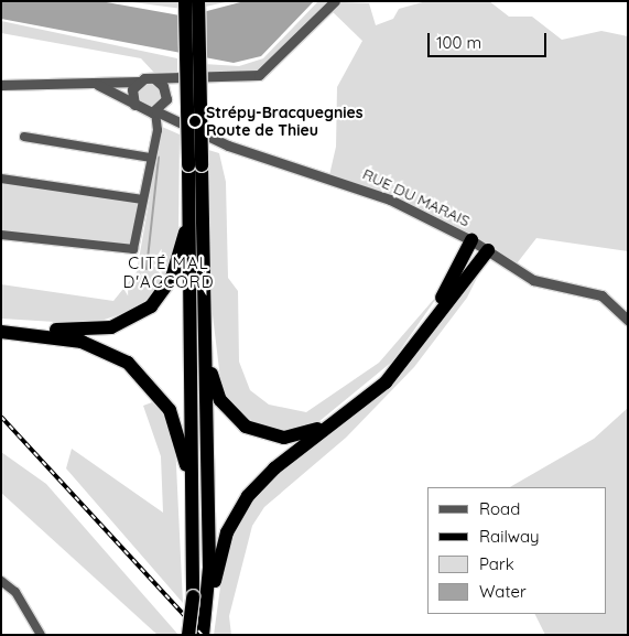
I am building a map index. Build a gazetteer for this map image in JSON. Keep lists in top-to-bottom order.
{
  "streets": {
    "street": ["RUE DU MARAIS"]
  },
  "districts": ["CITÉ MAL D'ACCORD"],
  "places": ["Strépy-Bracquegnies Route de Thieu"],
  "legend": [
    "Road",
    "Railway",
    "Park",
    "Water"
  ],
  "scale_bar": "100 m"
}
